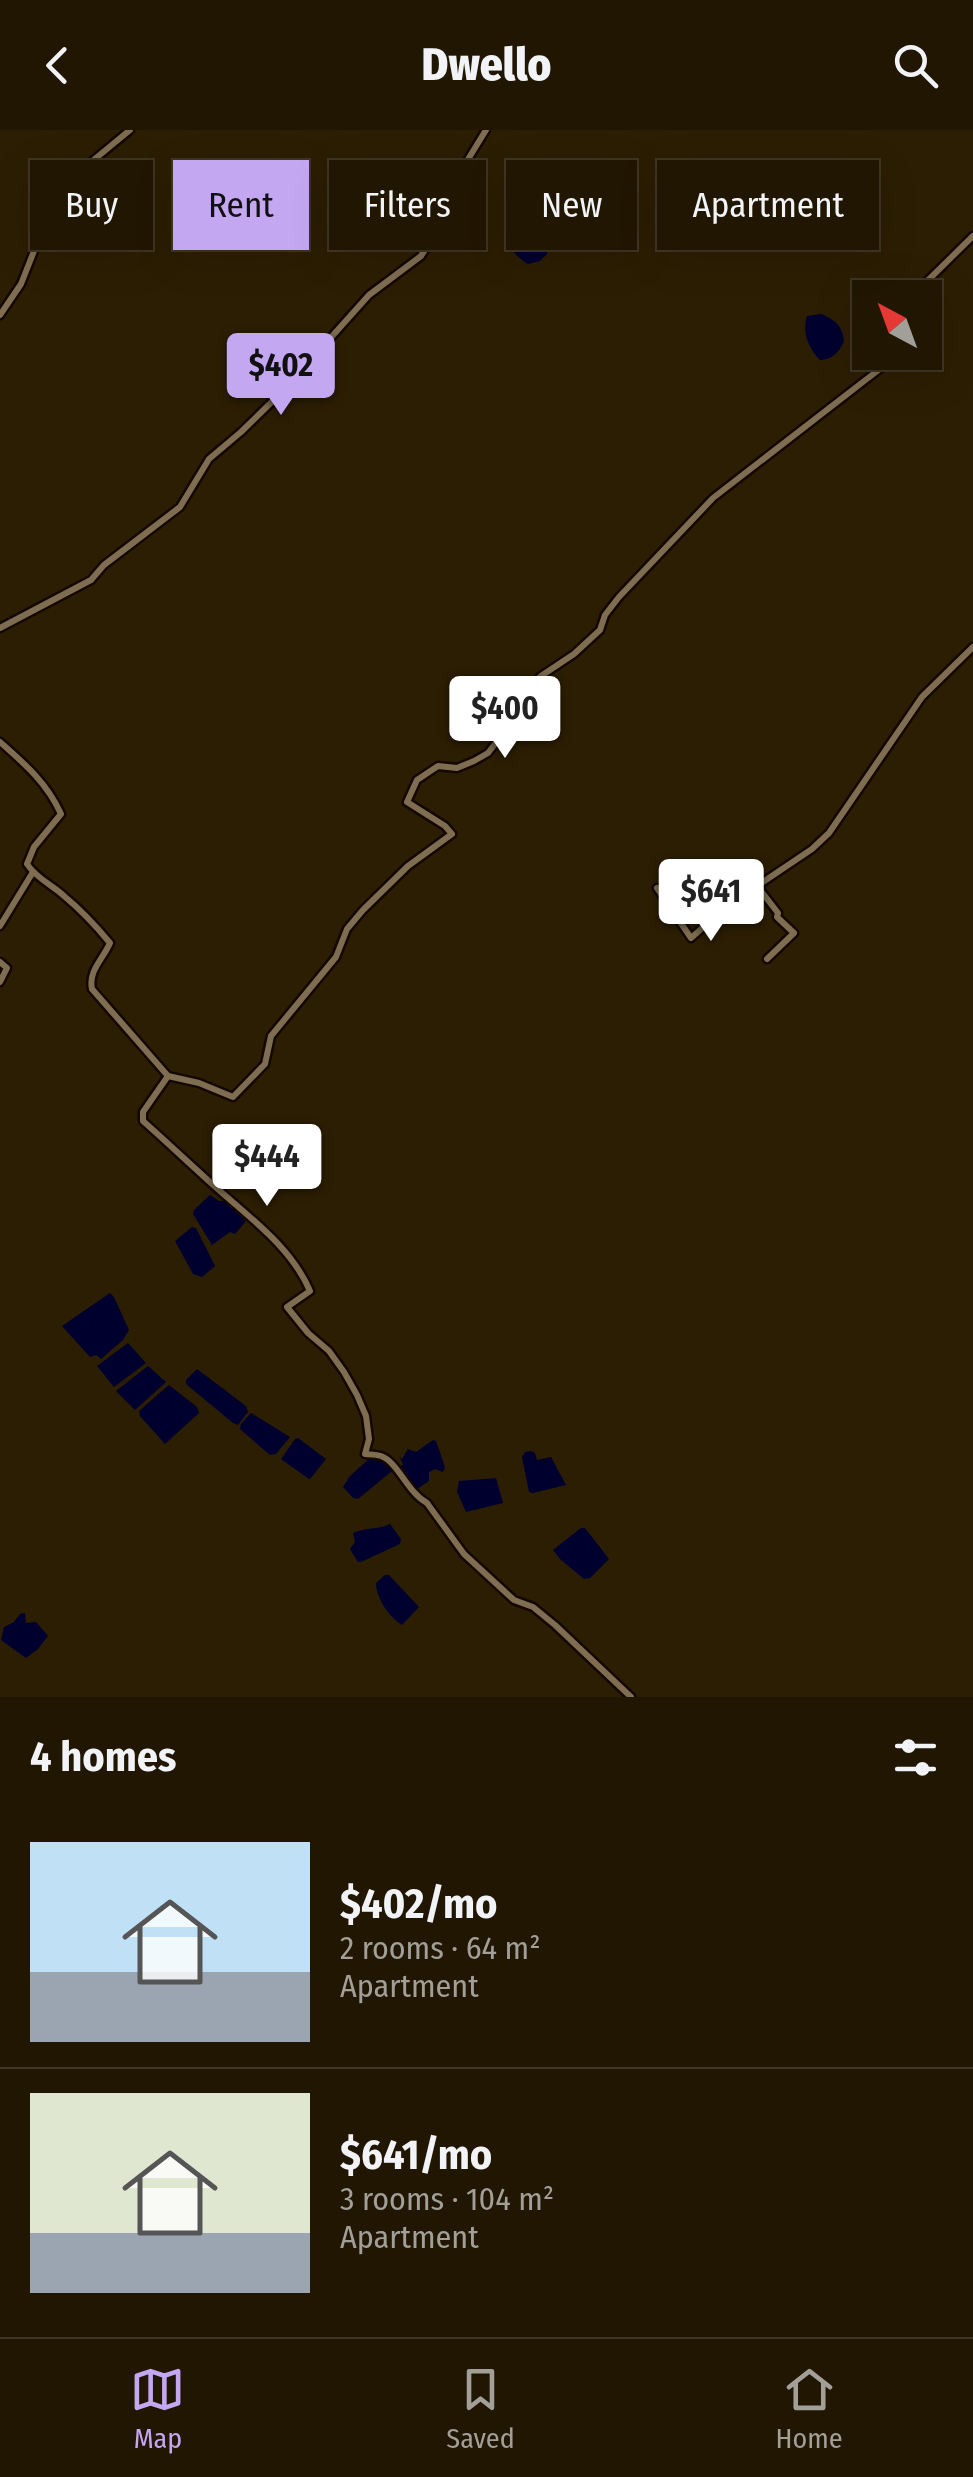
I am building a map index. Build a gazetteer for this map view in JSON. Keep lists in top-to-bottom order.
{
  "north": "top left",
  "page": {
    "header": "Dwello",
    "chip": [
      "Buy",
      "Rent",
      "Filters",
      "New",
      "Apartment"
    ],
    "price": [
      "$402",
      "$400",
      "$641",
      "$444"
    ],
    "heading": "4 homes",
    "list": [
      {
        "name": "$402/mo",
        "note": "2 rooms · 64 m² · Apartment"
      },
      {
        "name": "$641/mo",
        "note": "3 rooms · 104 m² · Apartment"
      }
    ],
    "tabs": ["Map", "Saved", "Home"]
  }
}
